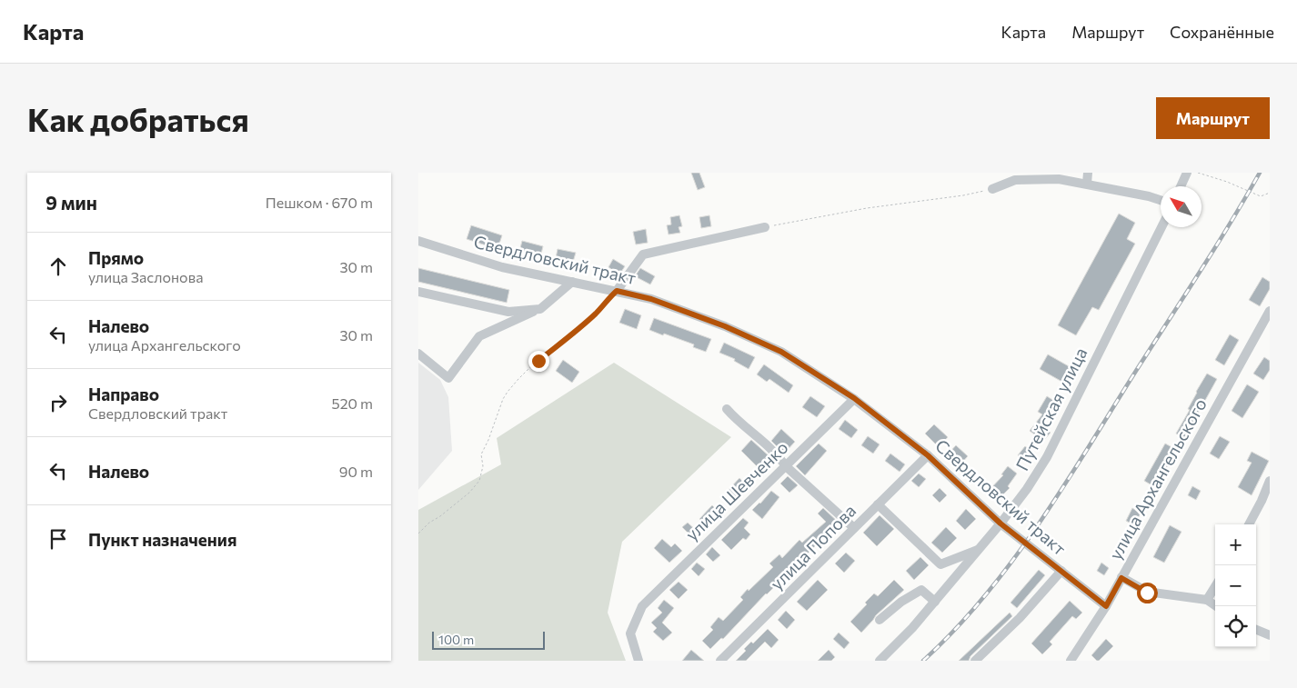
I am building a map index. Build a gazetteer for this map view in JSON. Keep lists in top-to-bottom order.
{
  "streets": {
    "street": [
      "Свердловский тракт",
      "Путейская улица",
      "улица Архангельского",
      "улица Шевченко",
      "улица Попова"
    ]
  },
  "crossings": [
    ["Свердловский тракт", "Путейская улица"],
    ["Свердловский тракт", "улица Архангельского"],
    ["Свердловский тракт", "улица Шевченко"],
    ["Свердловский тракт", "улица Попова"]
  ],
  "scale_bar": "100 m",
  "north": "top left",
  "page": {
    "header": "Карта",
    "nav": ["Карта", "Маршрут", "Сохранённые"],
    "buttons": "Маршрут",
    "title": "Как добраться",
    "heading": ["9 мин", "Пешком · 670 m"],
    "list": [
      ["Прямо", "улица Заслонова", "30 m"],
      ["Налево", "улица Архангельского", "30 m"],
      ["Направо", "Свердловский тракт", "520 m"],
      ["Налево", "90 m"],
      "Пункт назначения"
    ],
    "map_buttons": ["+", "−"],
    "scale": "100 m"
  }
}
